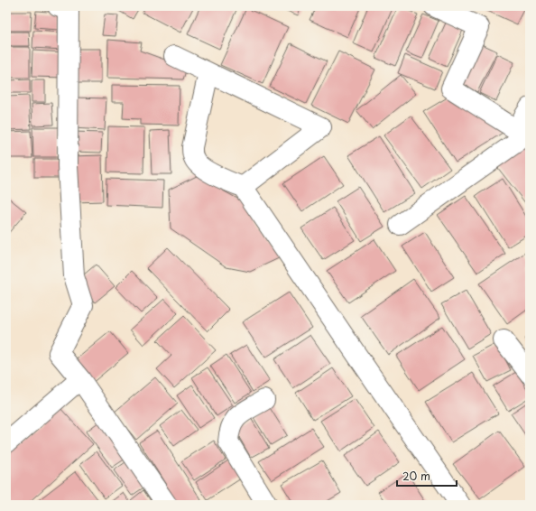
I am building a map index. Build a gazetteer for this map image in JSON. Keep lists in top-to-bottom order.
{
  "scale_bar": "20 m"
}
